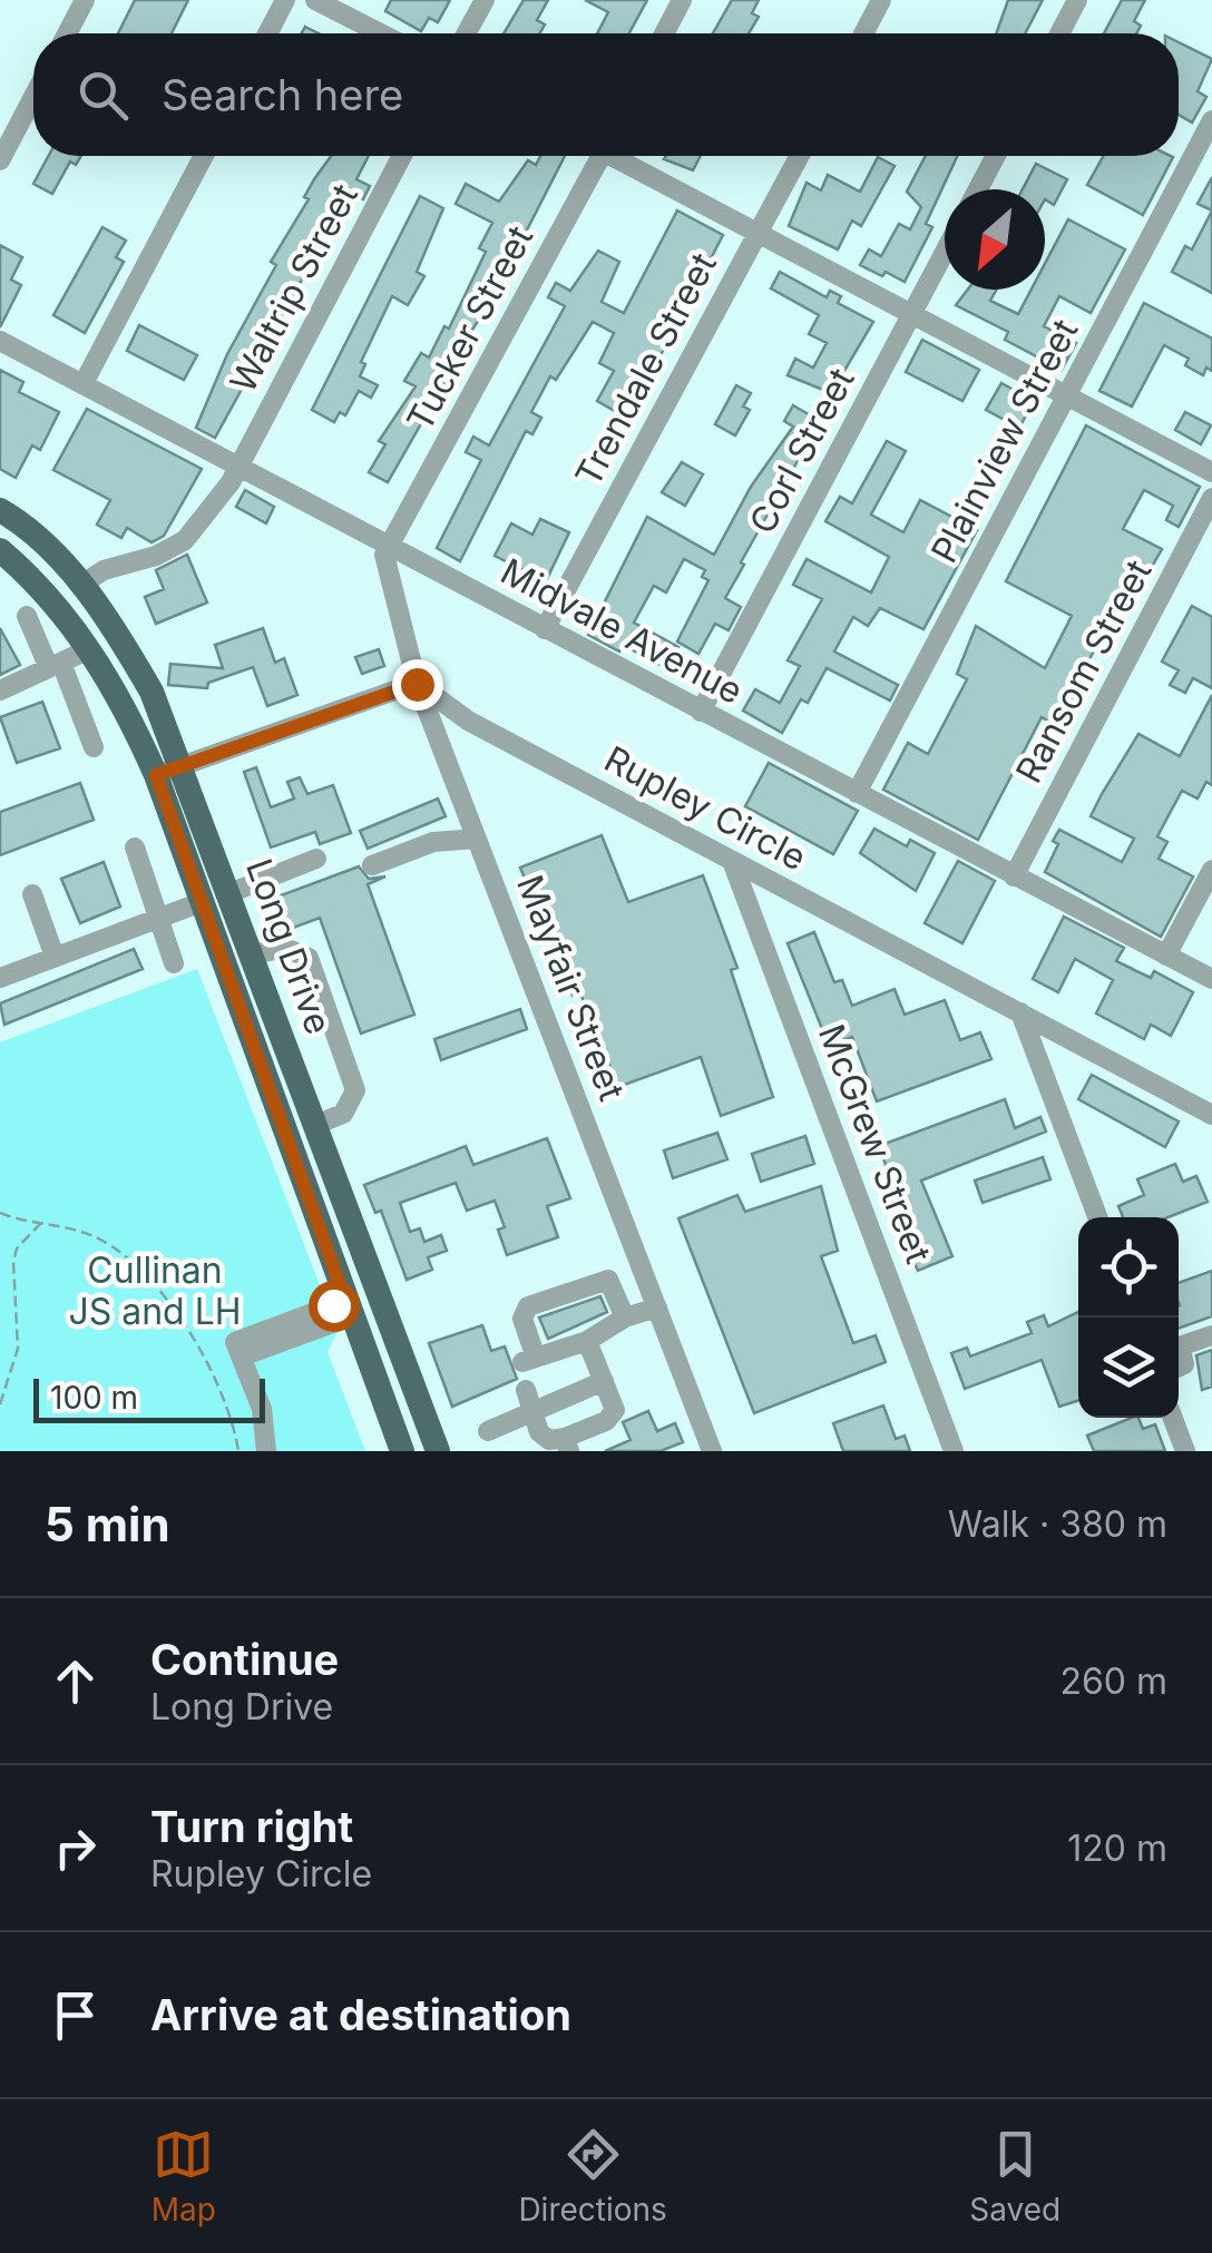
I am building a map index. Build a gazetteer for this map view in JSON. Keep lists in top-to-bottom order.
{
  "streets": {
    "main road": ["Long Drive"],
    "street": [
      "Waltrip Street",
      "Tucker Street",
      "Trendale Street",
      "Plainview Street",
      "Corl Street",
      "Midvale Avenue",
      "Ransom Street",
      "Rupley Circle",
      "Mayfair Street",
      "McGrew Street"
    ]
  },
  "crossings": [
    ["Waltrip Street", "Midvale Avenue"],
    ["Waltrip Street", "Long Drive"],
    ["Tucker Street", "Midvale Avenue"],
    ["Tucker Street", "Mayfair Street"],
    ["Trendale Street", "Midvale Avenue"],
    ["Plainview Street", "Midvale Avenue"],
    ["Corl Street", "Midvale Avenue"],
    ["Midvale Avenue", "Ransom Street"],
    ["Midvale Avenue", "Mayfair Street"],
    ["Rupley Circle", "Mayfair Street"],
    ["Rupley Circle", "McGrew Street"]
  ],
  "parks": ["Cullinan JS and LH"],
  "scale_bar": "100 m",
  "north": "bottom left",
  "page": {
    "search": "Search here",
    "scale": "100 m",
    "heading": ["5 min", "Walk · 380 m"],
    "list": [
      ["Continue", "Long Drive", "260 m"],
      ["Turn right", "Rupley Circle", "120 m"],
      "Arrive at destination"
    ],
    "nav": ["Map", "Directions", "Saved"]
  }
}
